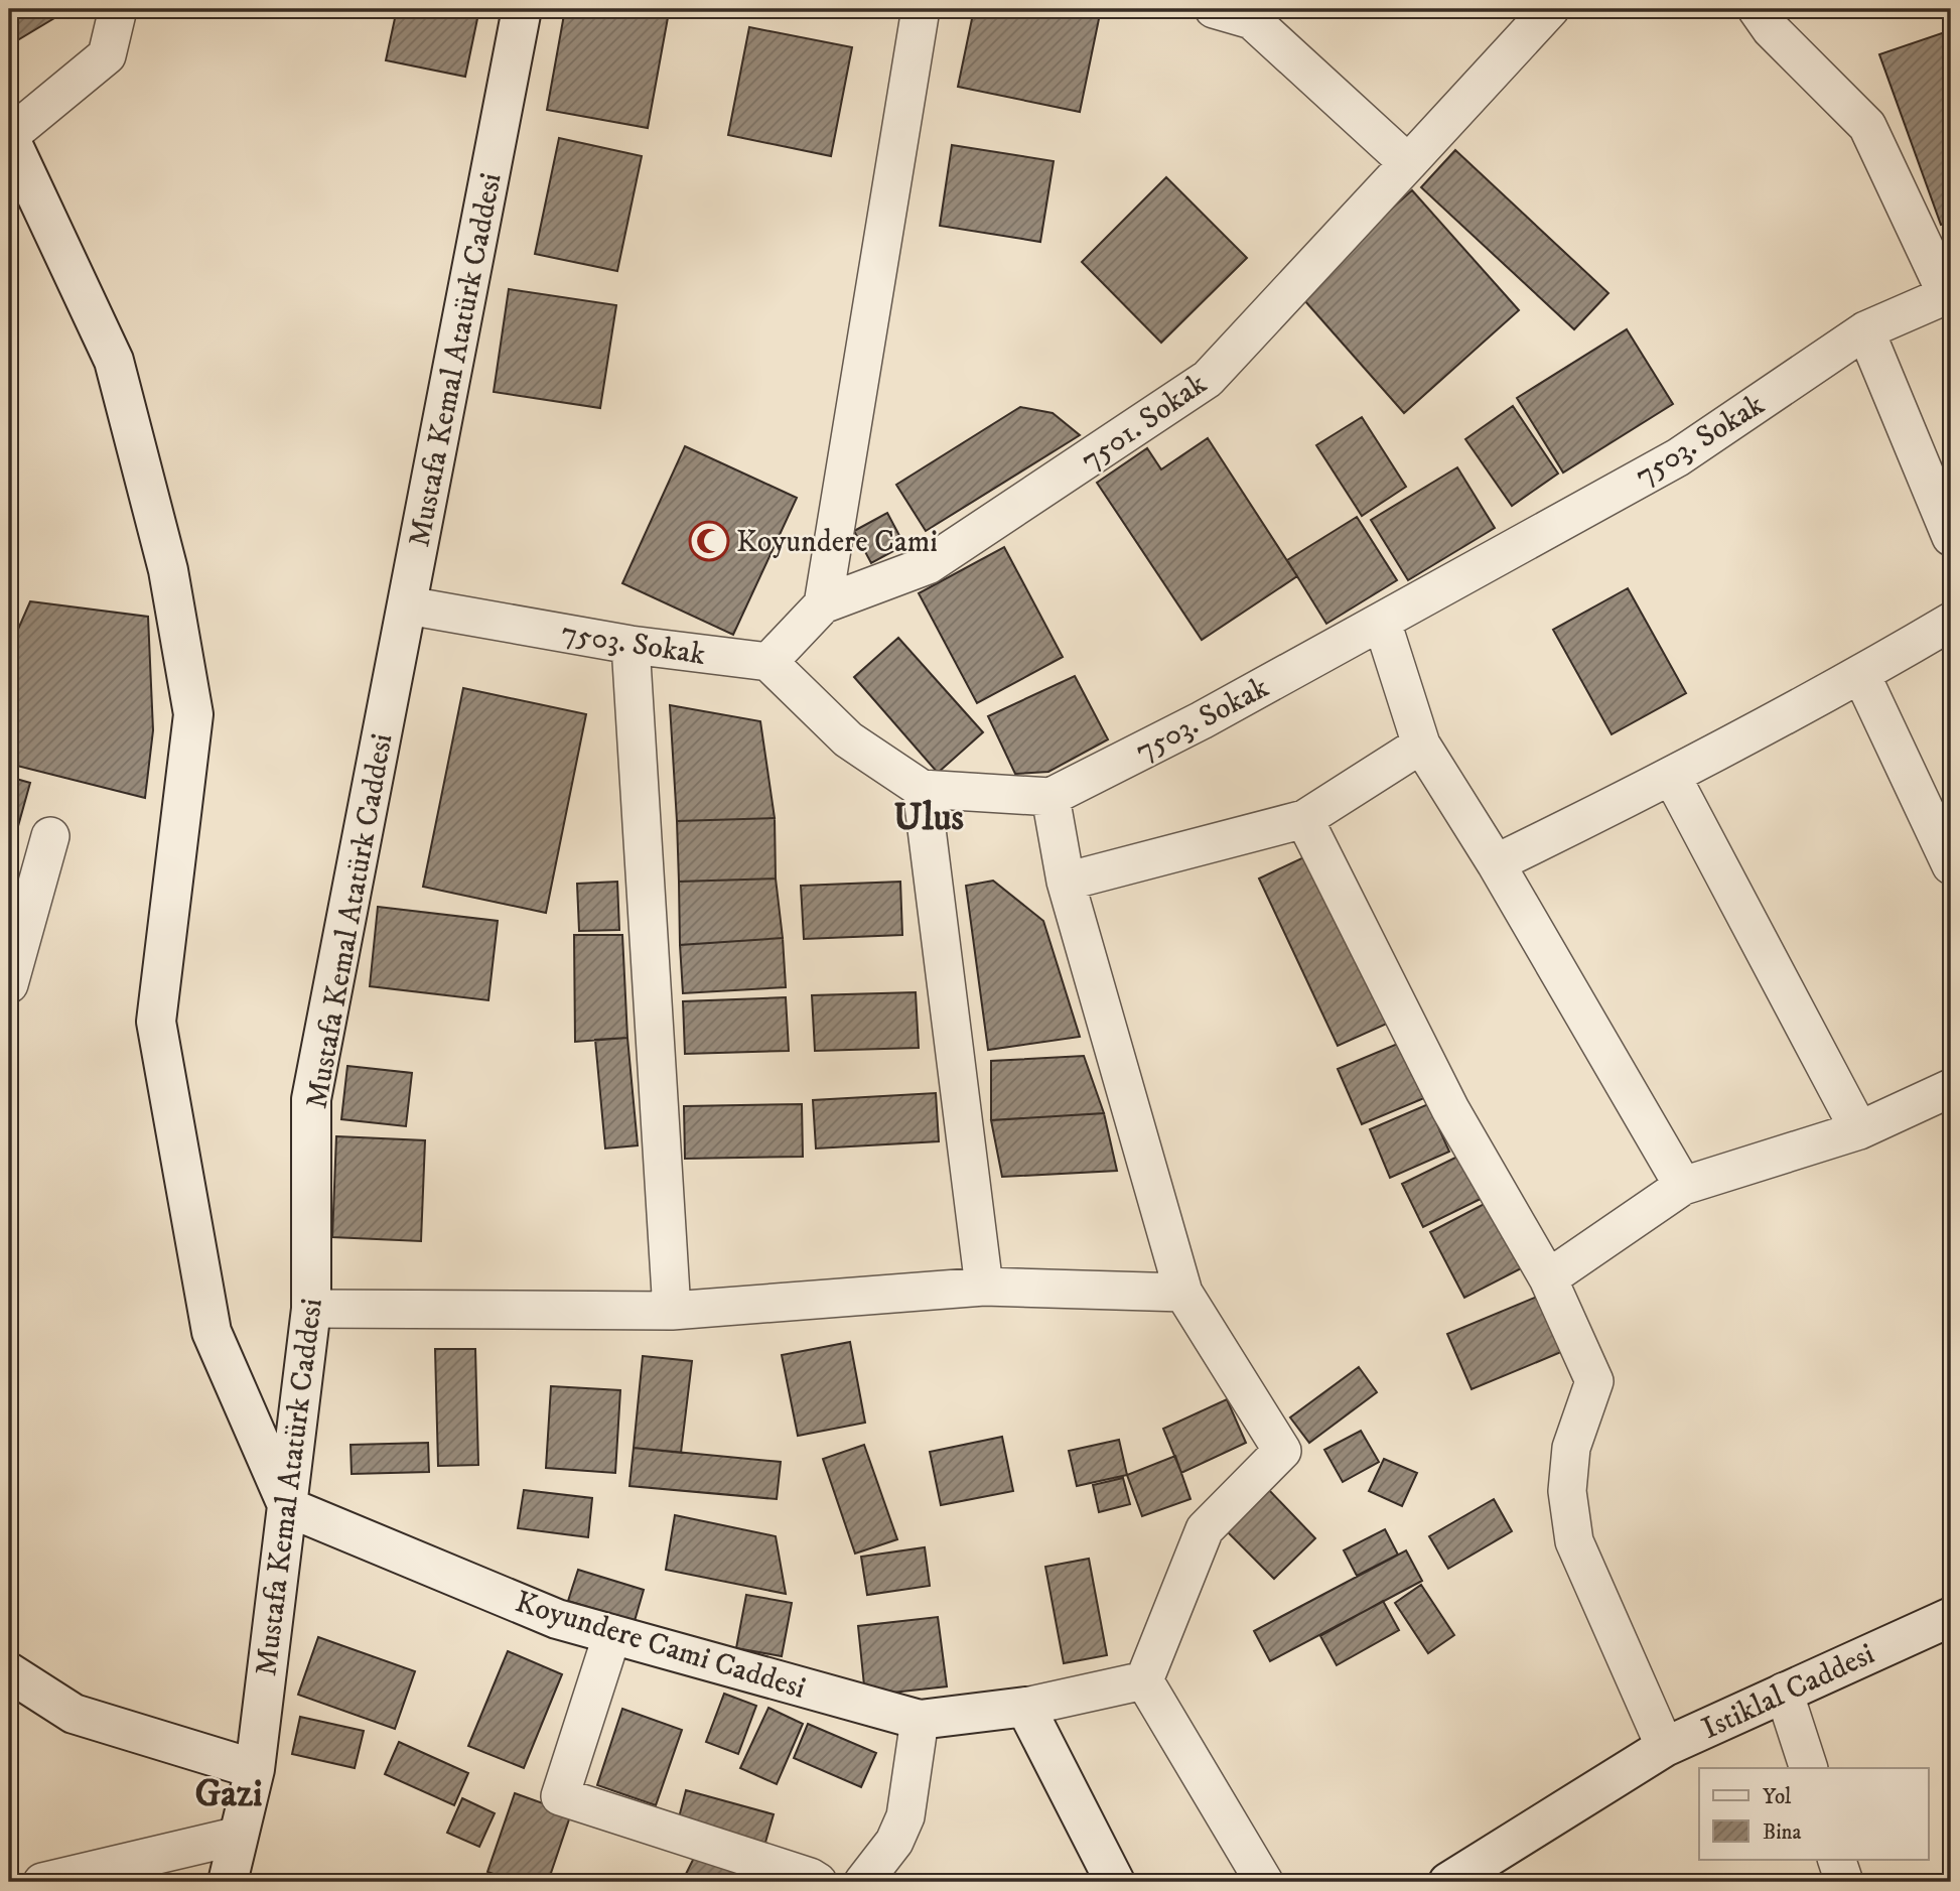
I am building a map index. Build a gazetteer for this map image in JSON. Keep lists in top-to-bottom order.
{
  "streets": {
    "street": [
      "Mustafa Kemal Atatürk Caddesi",
      "7501. Sokak",
      "7503. Sokak",
      "Koyundere Cami Caddesi",
      "Istiklal Caddesi"
    ]
  },
  "crossings": [
    ["Mustafa Kemal Atatürk Caddesi", "7503. Sokak"],
    ["Mustafa Kemal Atatürk Caddesi", "Koyundere Cami Caddesi"]
  ],
  "districts": ["Ulus", "Gazi"],
  "places": {
    "mosque": ["Koyundere Cami"]
  },
  "legend": ["Yol", "Bina"]
}
